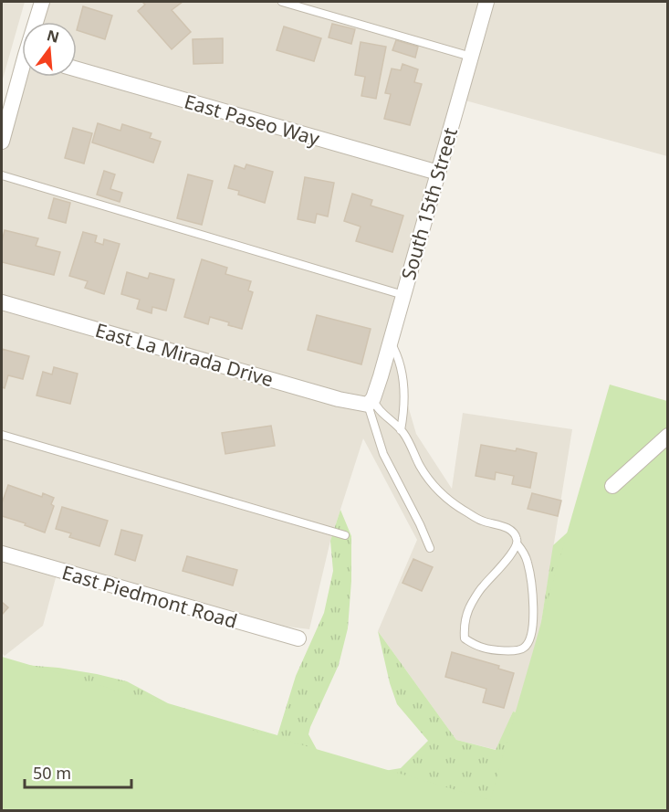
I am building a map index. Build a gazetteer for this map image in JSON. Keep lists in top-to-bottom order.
{
  "streets": {
    "street": [
      "East Paseo Way",
      "South 15th Street",
      "East La Mirada Drive",
      "East Piedmont Road"
    ]
  },
  "crossings": [
    ["East Paseo Way", "South 15th Street"],
    ["South 15th Street", "East La Mirada Drive"]
  ],
  "scale_bar": "50 m",
  "north": "top"
}
